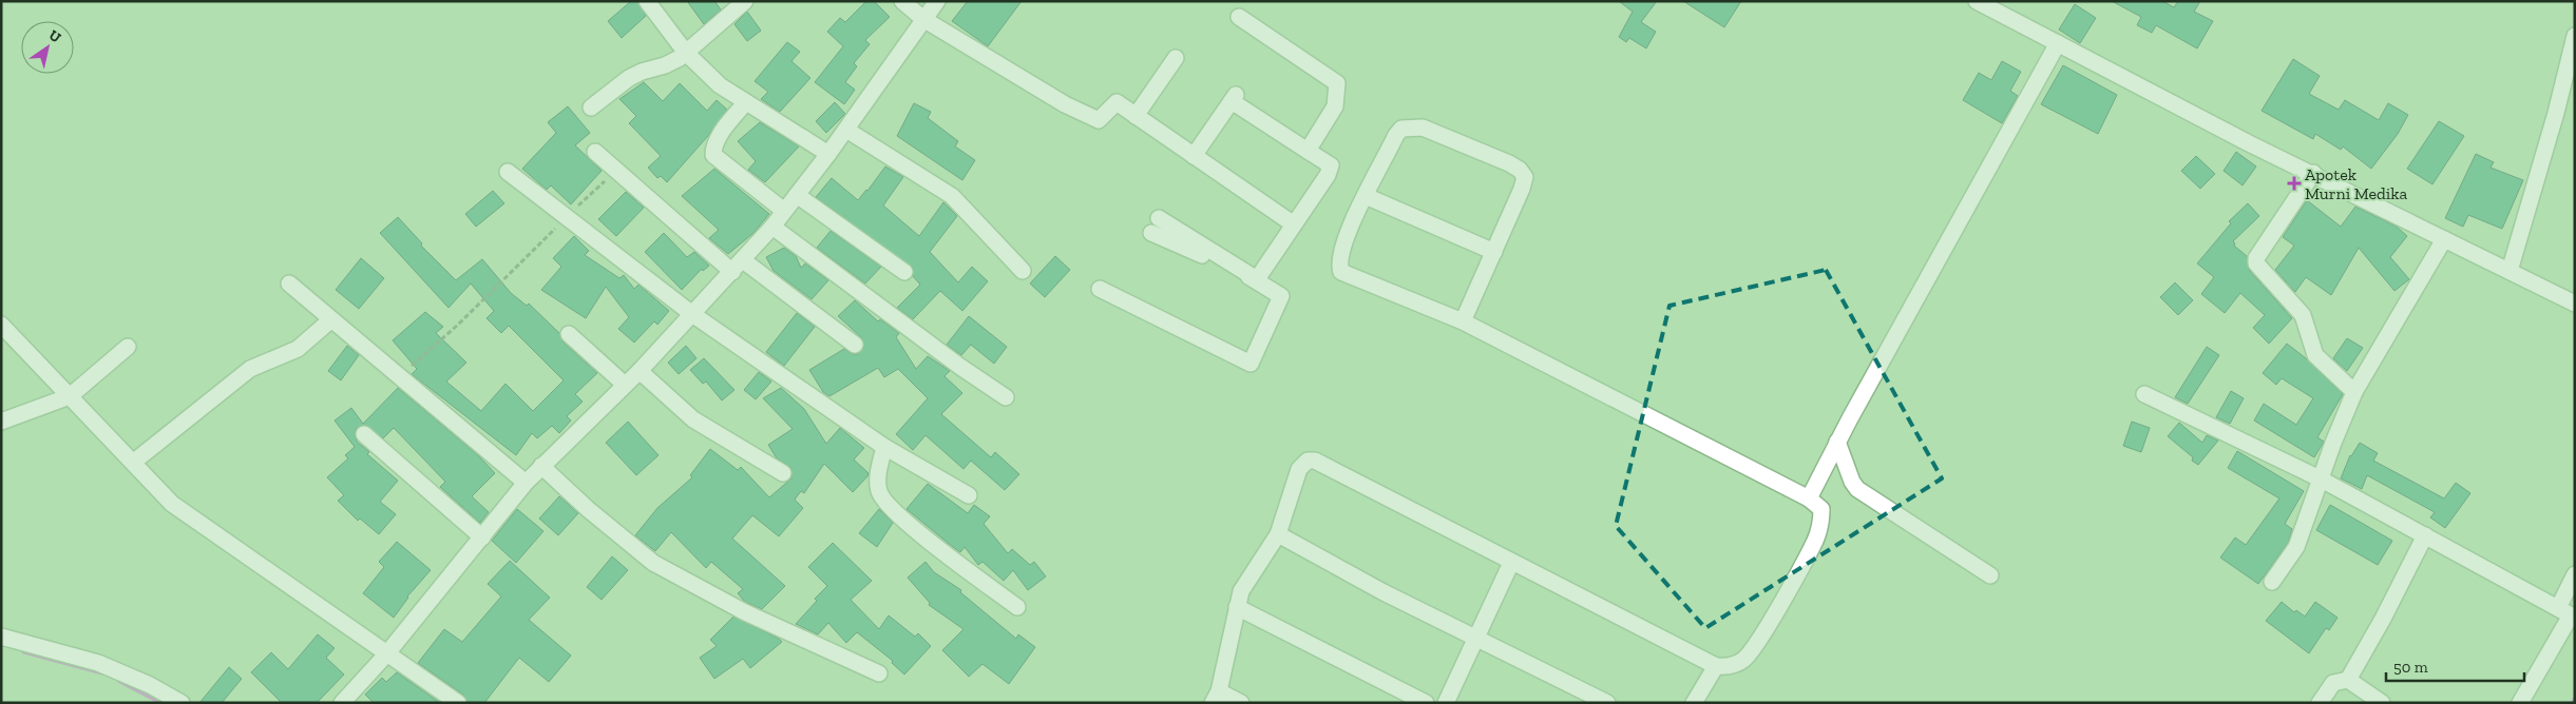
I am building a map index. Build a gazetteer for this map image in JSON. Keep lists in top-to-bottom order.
{
  "places": {
    "health": ["Apotek Murni Medika"]
  },
  "scale_bar": "50 m",
  "north": "top right"
}
